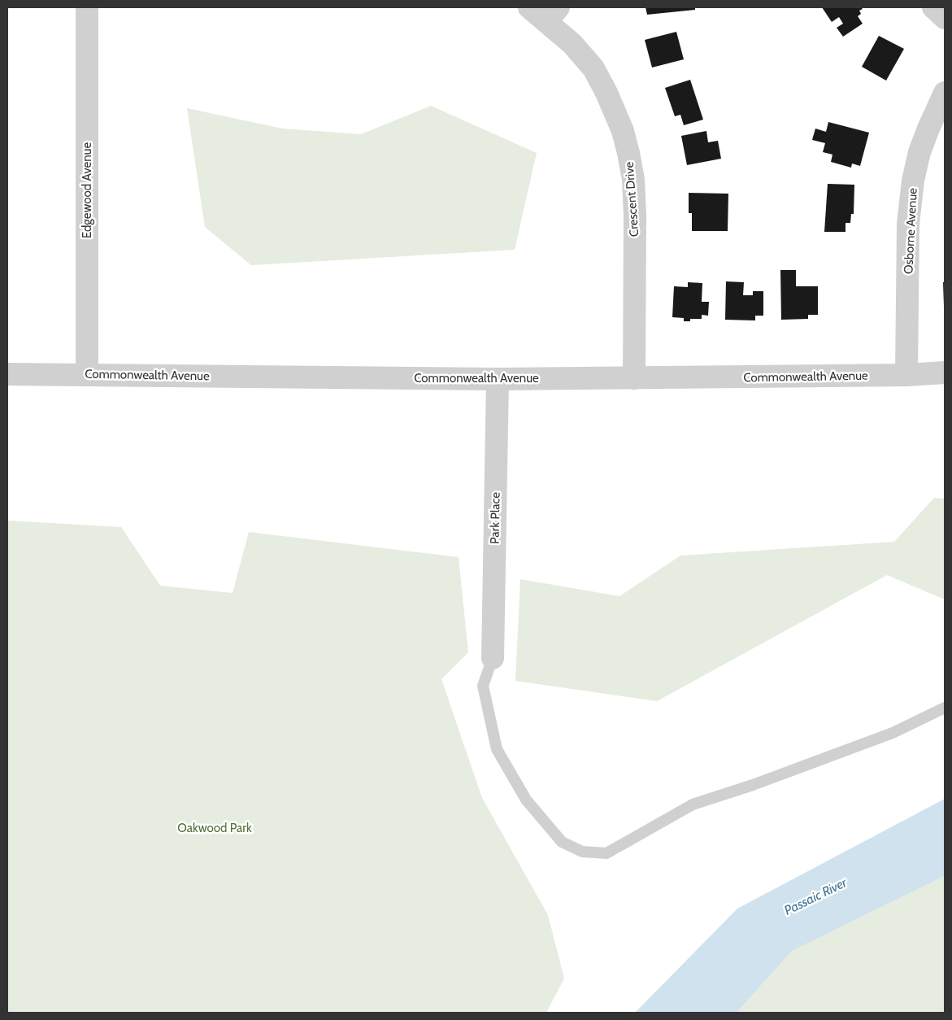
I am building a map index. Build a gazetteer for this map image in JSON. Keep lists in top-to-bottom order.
{
  "streets": {
    "street": [
      "Edgewood Avenue",
      "Crescent Drive",
      "Osborne Avenue",
      "Commonwealth Avenue",
      "Park Place"
    ]
  },
  "crossings": [
    ["Edgewood Avenue", "Commonwealth Avenue"],
    ["Crescent Drive", "Commonwealth Avenue"],
    ["Osborne Avenue", "Commonwealth Avenue"],
    ["Commonwealth Avenue", "Park Place"]
  ],
  "water": ["Passaic River"],
  "parks": ["Oakwood Park"]
}
